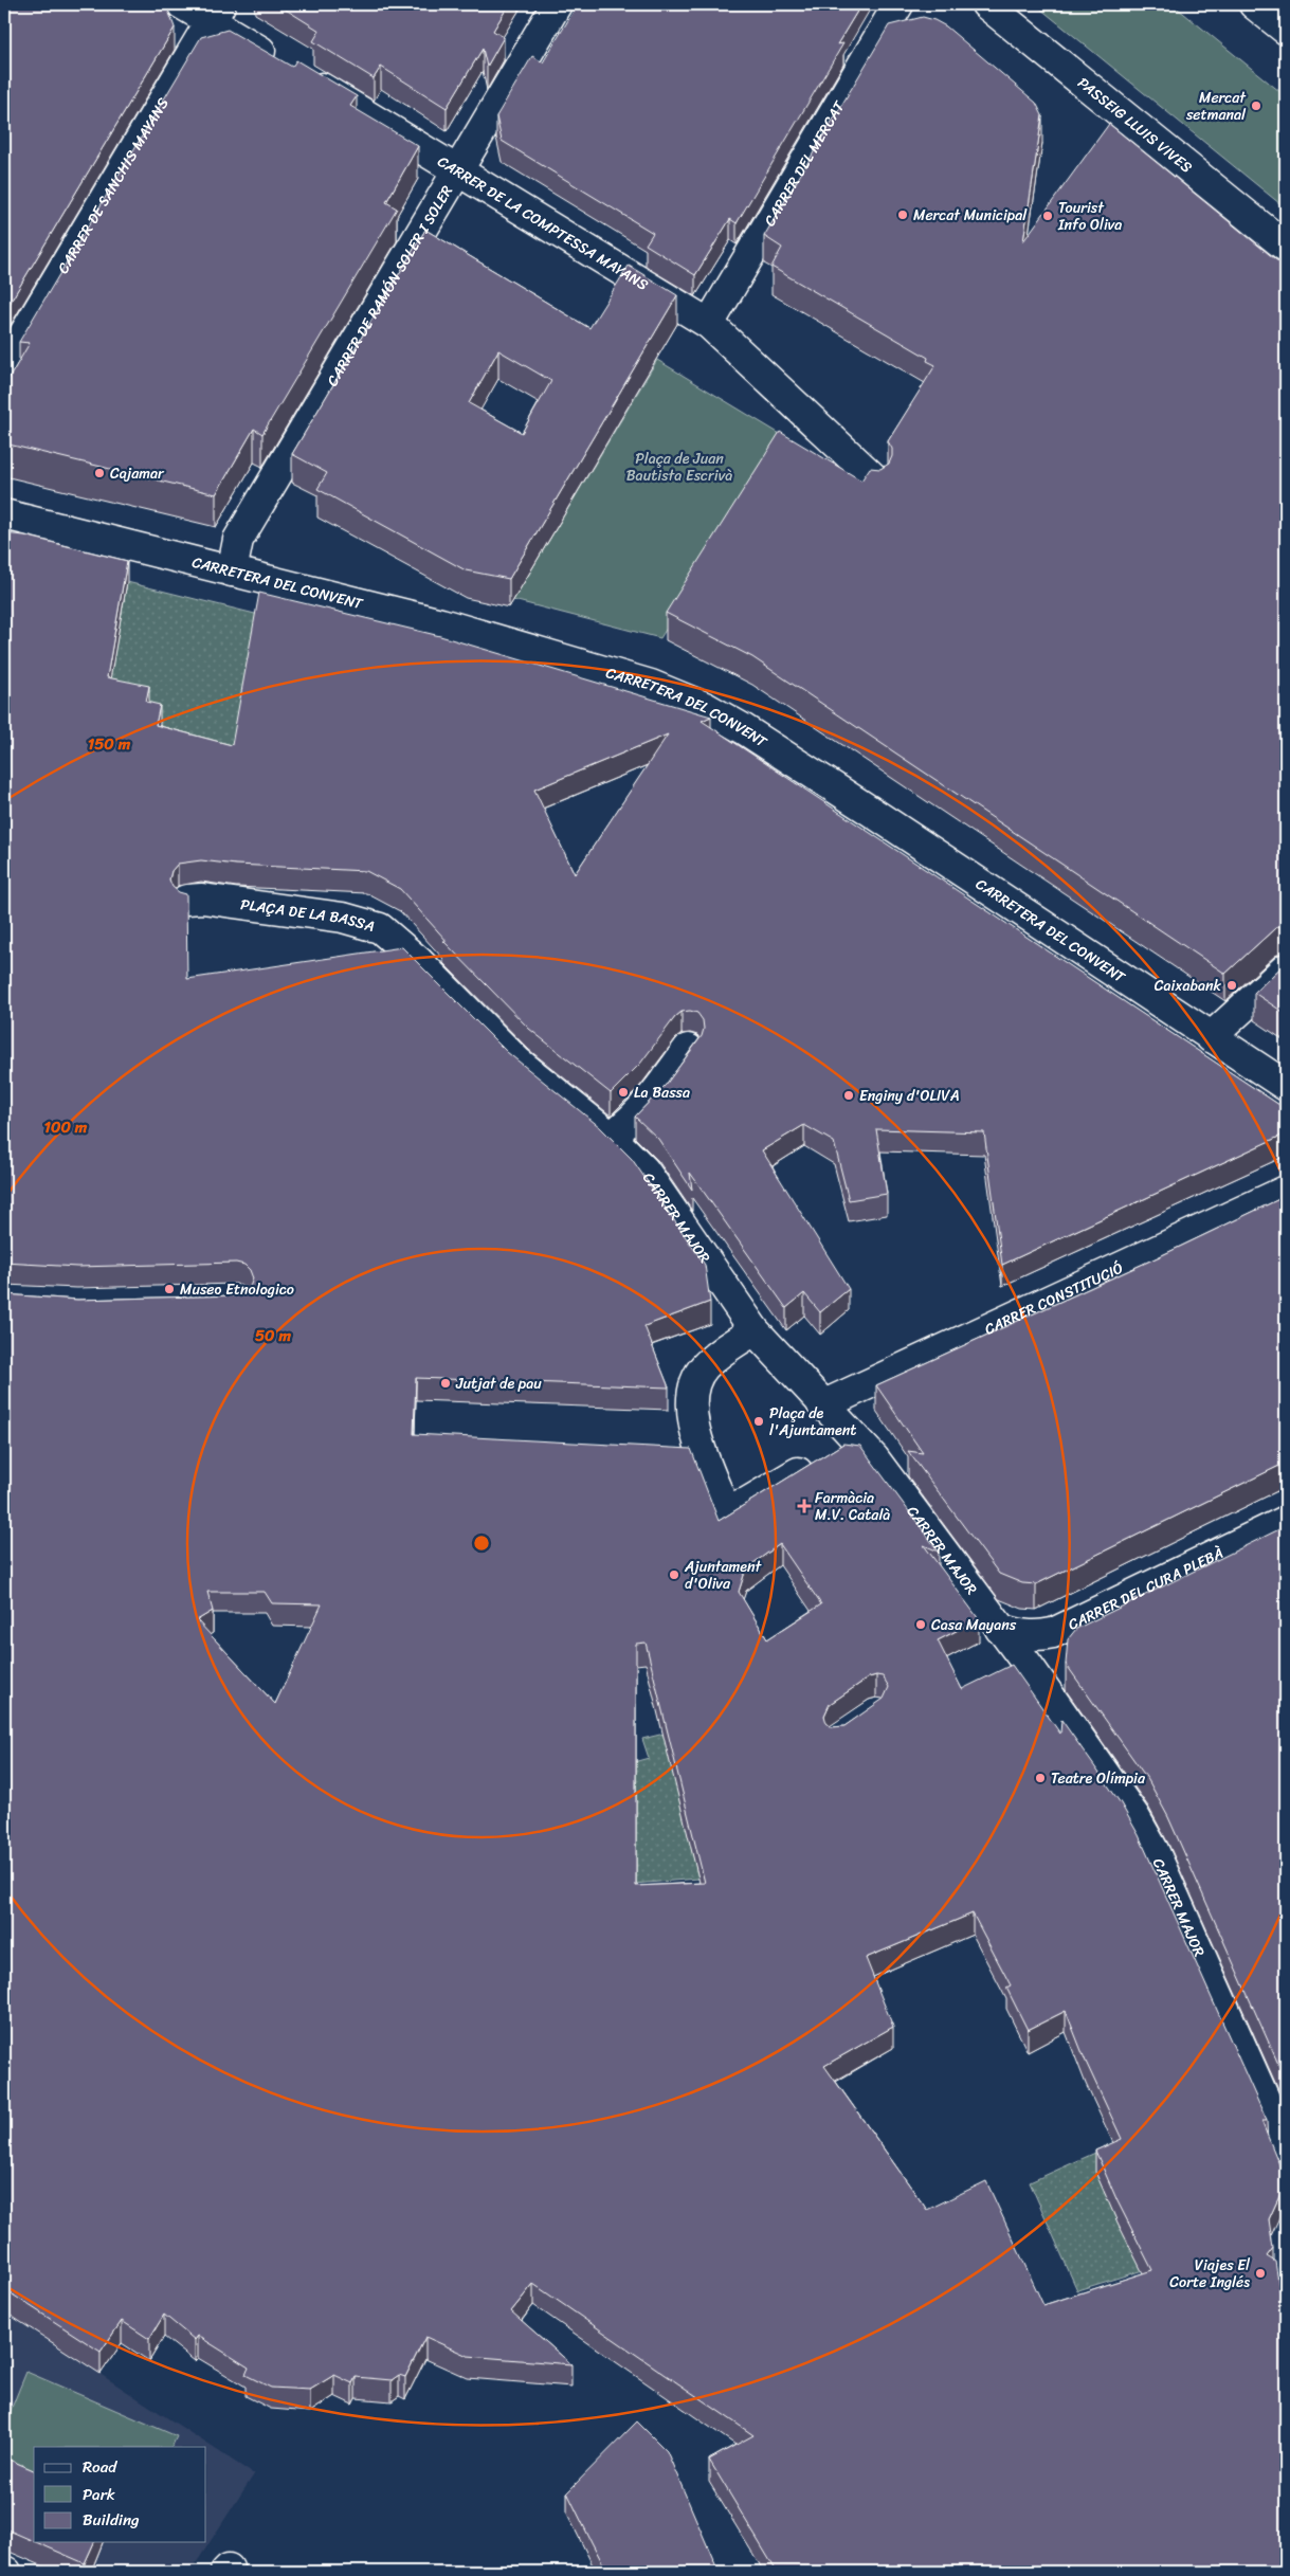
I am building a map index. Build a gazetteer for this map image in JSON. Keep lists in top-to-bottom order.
{
  "streets": {
    "street": [
      "PASSEIG LLUIS VIVES",
      "CARRER DEL MERCAT",
      "CARRER DE SANCHIS MAYANS",
      "CARRER DE LA COMPTESSA MAYANS",
      "CARRER DE RAMÓN SOLER I SOLER",
      "CARRETERA DEL CONVENT",
      "PLAÇA DE LA BASSA",
      "CARRER MAJOR",
      "CARRER CONSTITUCIÓ",
      "CARRER DEL CURA PLEBÀ"
    ]
  },
  "crossings": [
    ["CARRER DEL MERCAT", "CARRER DE LA COMPTESSA MAYANS"],
    ["CARRER DE SANCHIS MAYANS", "CARRER DE LA COMPTESSA MAYANS"],
    ["CARRER DE LA COMPTESSA MAYANS", "CARRER DE RAMÓN SOLER I SOLER"],
    ["CARRER DE RAMÓN SOLER I SOLER", "CARRETERA DEL CONVENT"],
    ["PLAÇA DE LA BASSA", "CARRER MAJOR"],
    ["CARRER MAJOR", "CARRER CONSTITUCIÓ"],
    ["CARRER MAJOR", "CARRER DEL CURA PLEBÀ"]
  ],
  "parks": ["Plaça de Juan Bautista Escrivà"],
  "places": {
    "other": [
      "Mercat setmanal",
      "Mercat Municipal",
      "Tourist Info Oliva",
      "Cajamar",
      "Caixabank",
      "La Bassa",
      "Enginy d'OLIVA",
      "Museo Etnologico",
      "Jutjat de pau",
      "Plaça de l'Ajuntament",
      "Ajuntament d'Oliva",
      "Casa Mayans",
      "Teatre Olímpia",
      "Viajes El Corte Inglés"
    ],
    "health": ["Farmàcia M.V. Català"]
  },
  "legend": ["Road", "Park", "Building"],
  "rings": ["150 m", "100 m", "50 m"]
}
